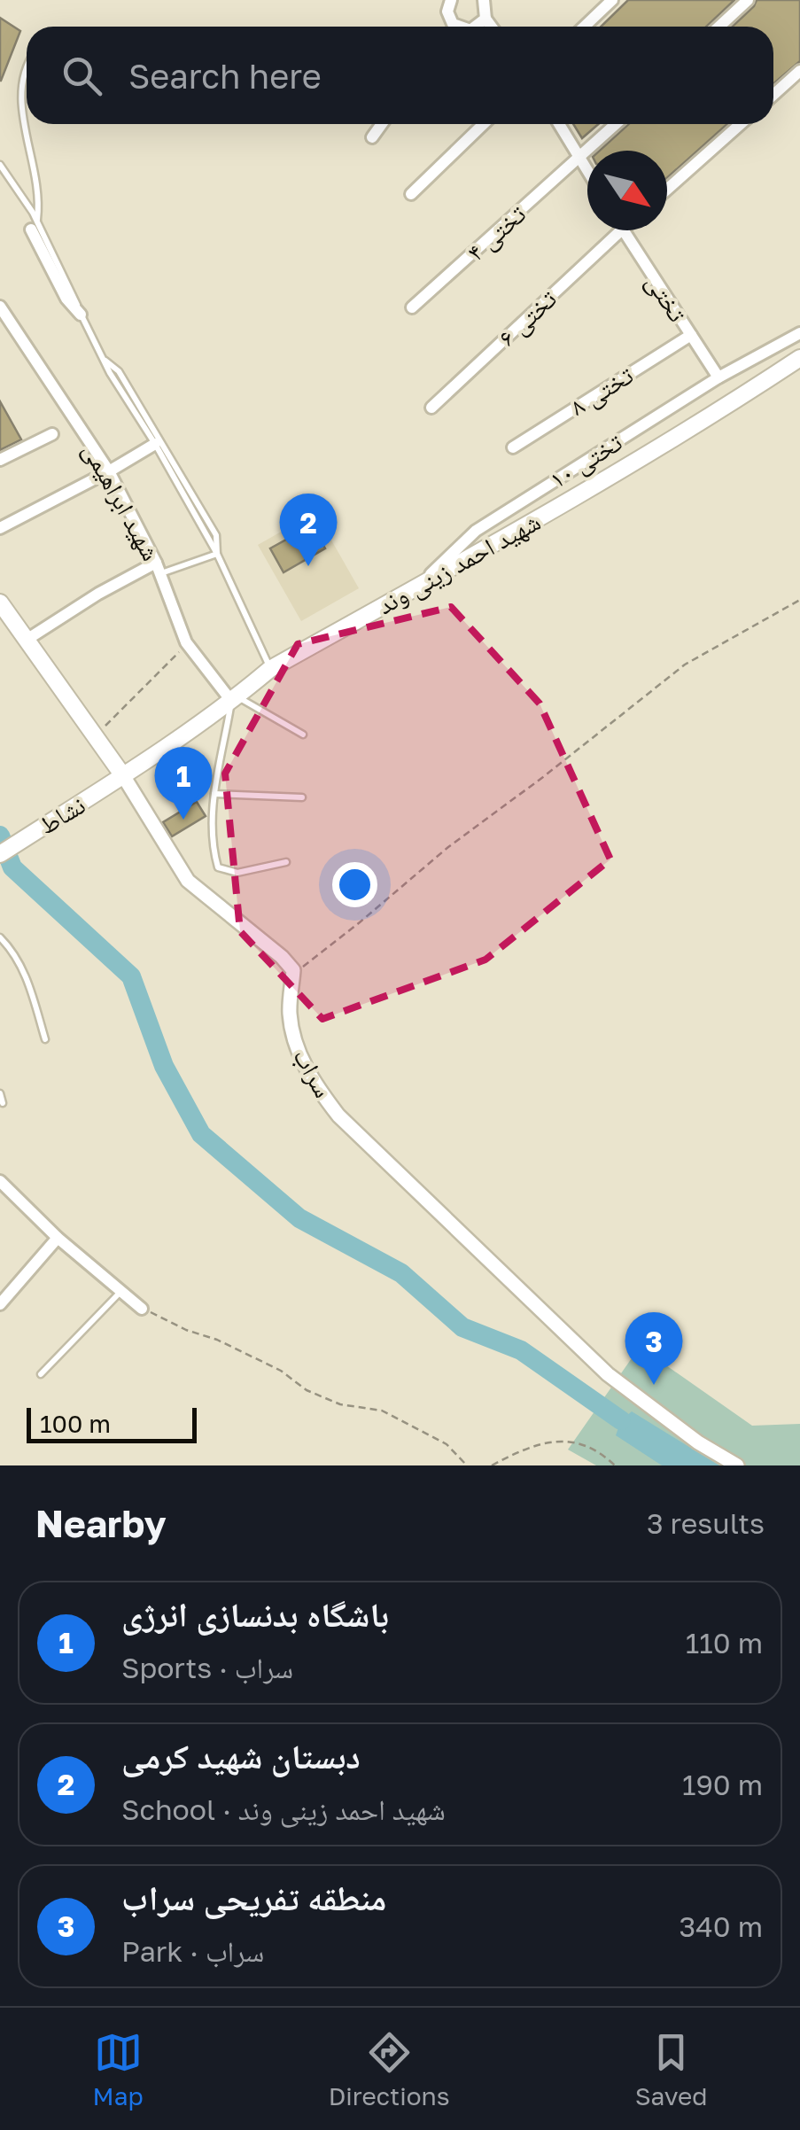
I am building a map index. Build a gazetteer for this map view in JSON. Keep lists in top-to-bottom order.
{
  "streets": {
    "main road": ["شهید احمد زینی وند", "نشاط"],
    "street": [
      "تختی ۴",
      "تختی",
      "تختی ۶",
      "تختی ۸",
      "تختی ۱۰",
      "شهید ابراهیمی",
      "سراب"
    ]
  },
  "crossings": [
    ["تختی", "تختی ۸"],
    ["تختی", "تختی ۱۰"],
    ["تختی ۱۰", "شهید احمد زینی وند"],
    ["شهید ابراهیمی", "شهید احمد زینی وند"],
    ["شهید احمد زینی وند", "نشاط"]
  ],
  "scale_bar": "100 m",
  "north": "bottom right",
  "page": {
    "search": "Search here",
    "pins": ["2", "1", "3"],
    "scale": "100 m",
    "heading": ["Nearby", "3 results"],
    "list": [
      {
        "mark": "1",
        "name": "باشگاه بدنسازی انرژی",
        "note": "Sports · سراب",
        "value": "110 m"
      },
      {
        "mark": "2",
        "name": "دبستان شهید کرمی",
        "note": "School · شهید احمد زینی وند",
        "value": "190 m"
      },
      {
        "mark": "3",
        "name": "منطقه تفریحی سراب",
        "note": "Park · سراب",
        "value": "340 m"
      }
    ],
    "nav": ["Map", "Directions", "Saved"]
  }
}
